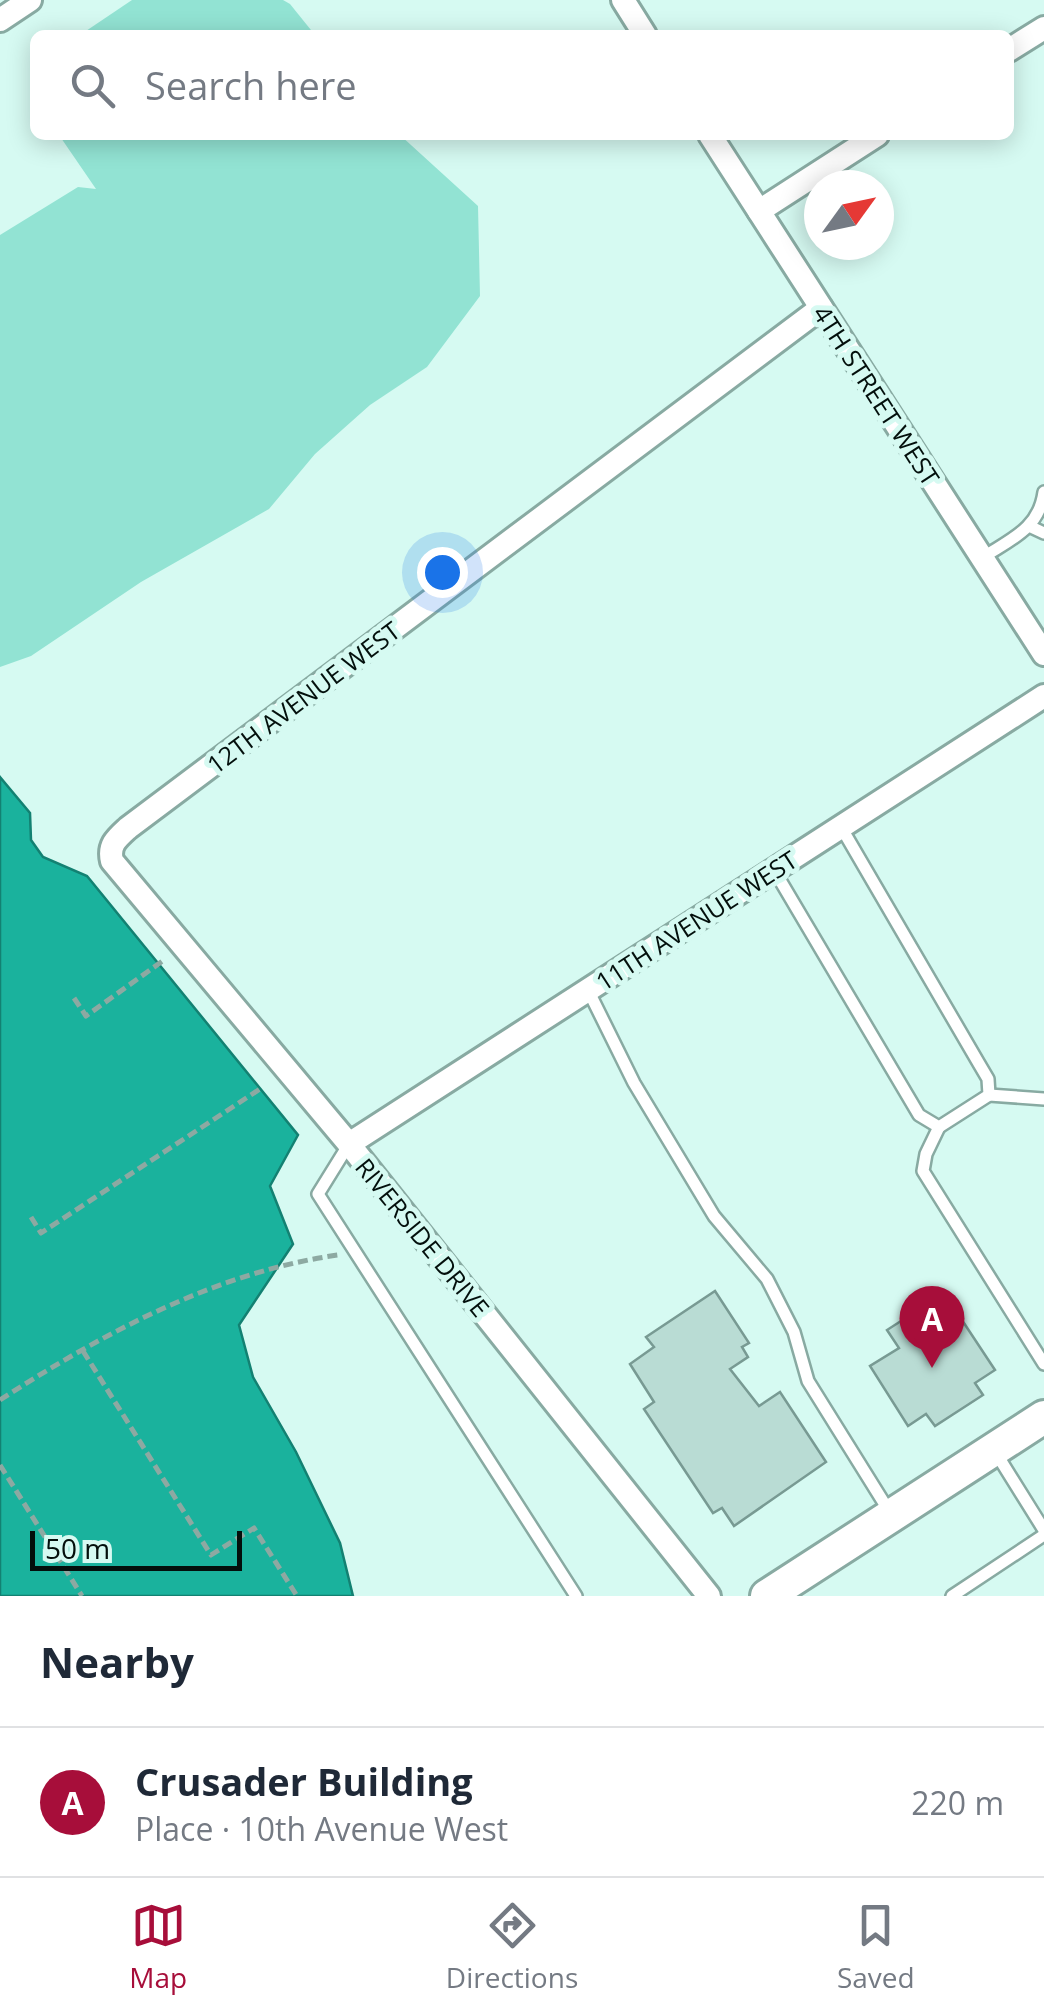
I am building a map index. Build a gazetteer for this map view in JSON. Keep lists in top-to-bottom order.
{
  "streets": {
    "street": [
      "4TH STREET WEST",
      "12TH AVENUE WEST",
      "11TH AVENUE WEST",
      "RIVERSIDE DRIVE"
    ]
  },
  "crossings": [
    ["4TH STREET WEST", "12TH AVENUE WEST"],
    ["12TH AVENUE WEST", "RIVERSIDE DRIVE"],
    ["11TH AVENUE WEST", "RIVERSIDE DRIVE"]
  ],
  "scale_bar": "50 m",
  "north": "top right",
  "page": {
    "search": "Search here",
    "pins": "A",
    "scale": "50 m",
    "heading": "Nearby",
    "list": [
      {
        "mark": "A",
        "name": "Crusader Building",
        "note": "Place · 10th Avenue West",
        "value": "220 m"
      }
    ],
    "nav": ["Map", "Directions", "Saved"]
  }
}
